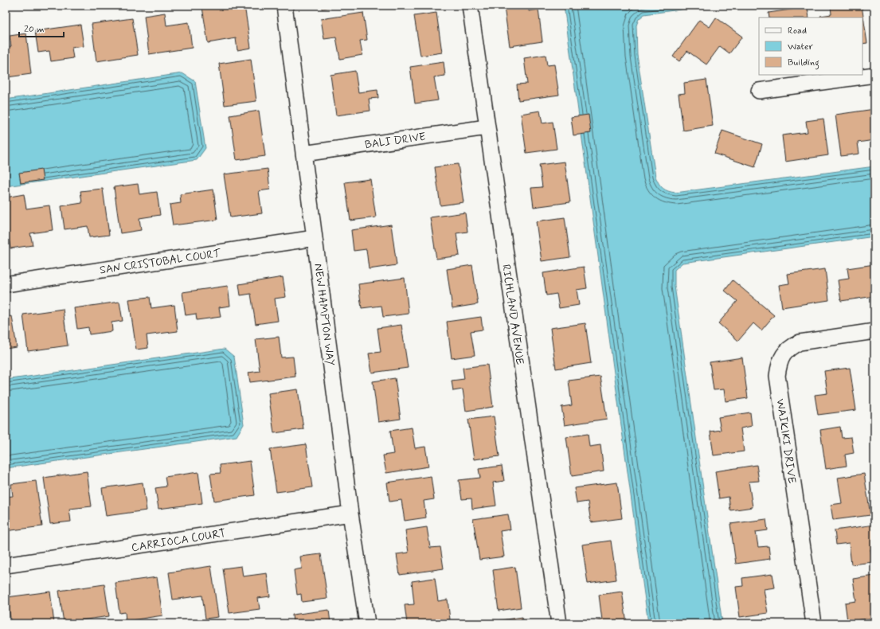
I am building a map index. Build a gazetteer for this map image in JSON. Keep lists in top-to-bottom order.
{
  "streets": {
    "street": [
      "BALI DRIVE",
      "SAN CRISTOBAL COURT",
      "NEW HAMPTON WAY",
      "RICHLAND AVENUE",
      "WAIKIKI DRIVE",
      "CARRIOCA COURT"
    ]
  },
  "crossings": [
    ["BALI DRIVE", "NEW HAMPTON WAY"],
    ["BALI DRIVE", "RICHLAND AVENUE"],
    ["SAN CRISTOBAL COURT", "NEW HAMPTON WAY"],
    ["NEW HAMPTON WAY", "CARRIOCA COURT"]
  ],
  "legend": ["Road", "Water", "Building"],
  "scale_bar": "20 m"
}
